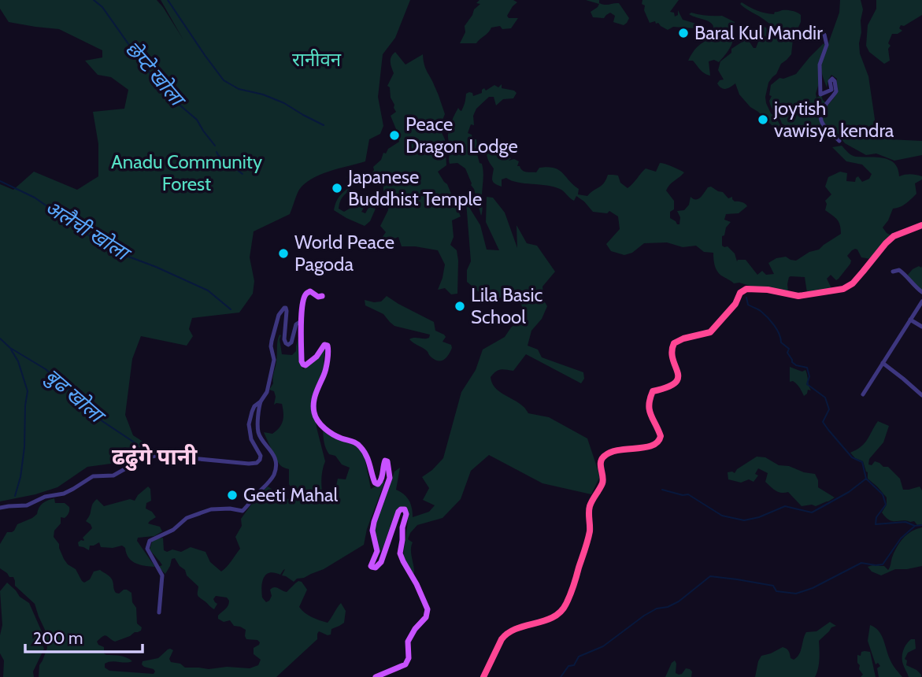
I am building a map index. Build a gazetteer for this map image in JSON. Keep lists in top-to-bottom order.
{
  "districts": ["ढढुंगे पानी"],
  "water": ["छेप्टे खोला", "अलैची खोला", "बुढ खोला"],
  "parks": ["रानीवन", "Anadu Community Forest"],
  "places": [
    "Baral Kul Mandir",
    "joytish vawisya kendra",
    "Peace Dragon Lodge",
    "Japanese Buddhist Temple",
    "World Peace Pagoda",
    "Lila Basic School",
    "Geeti Mahal"
  ],
  "scale_bar": "200 m"
}
